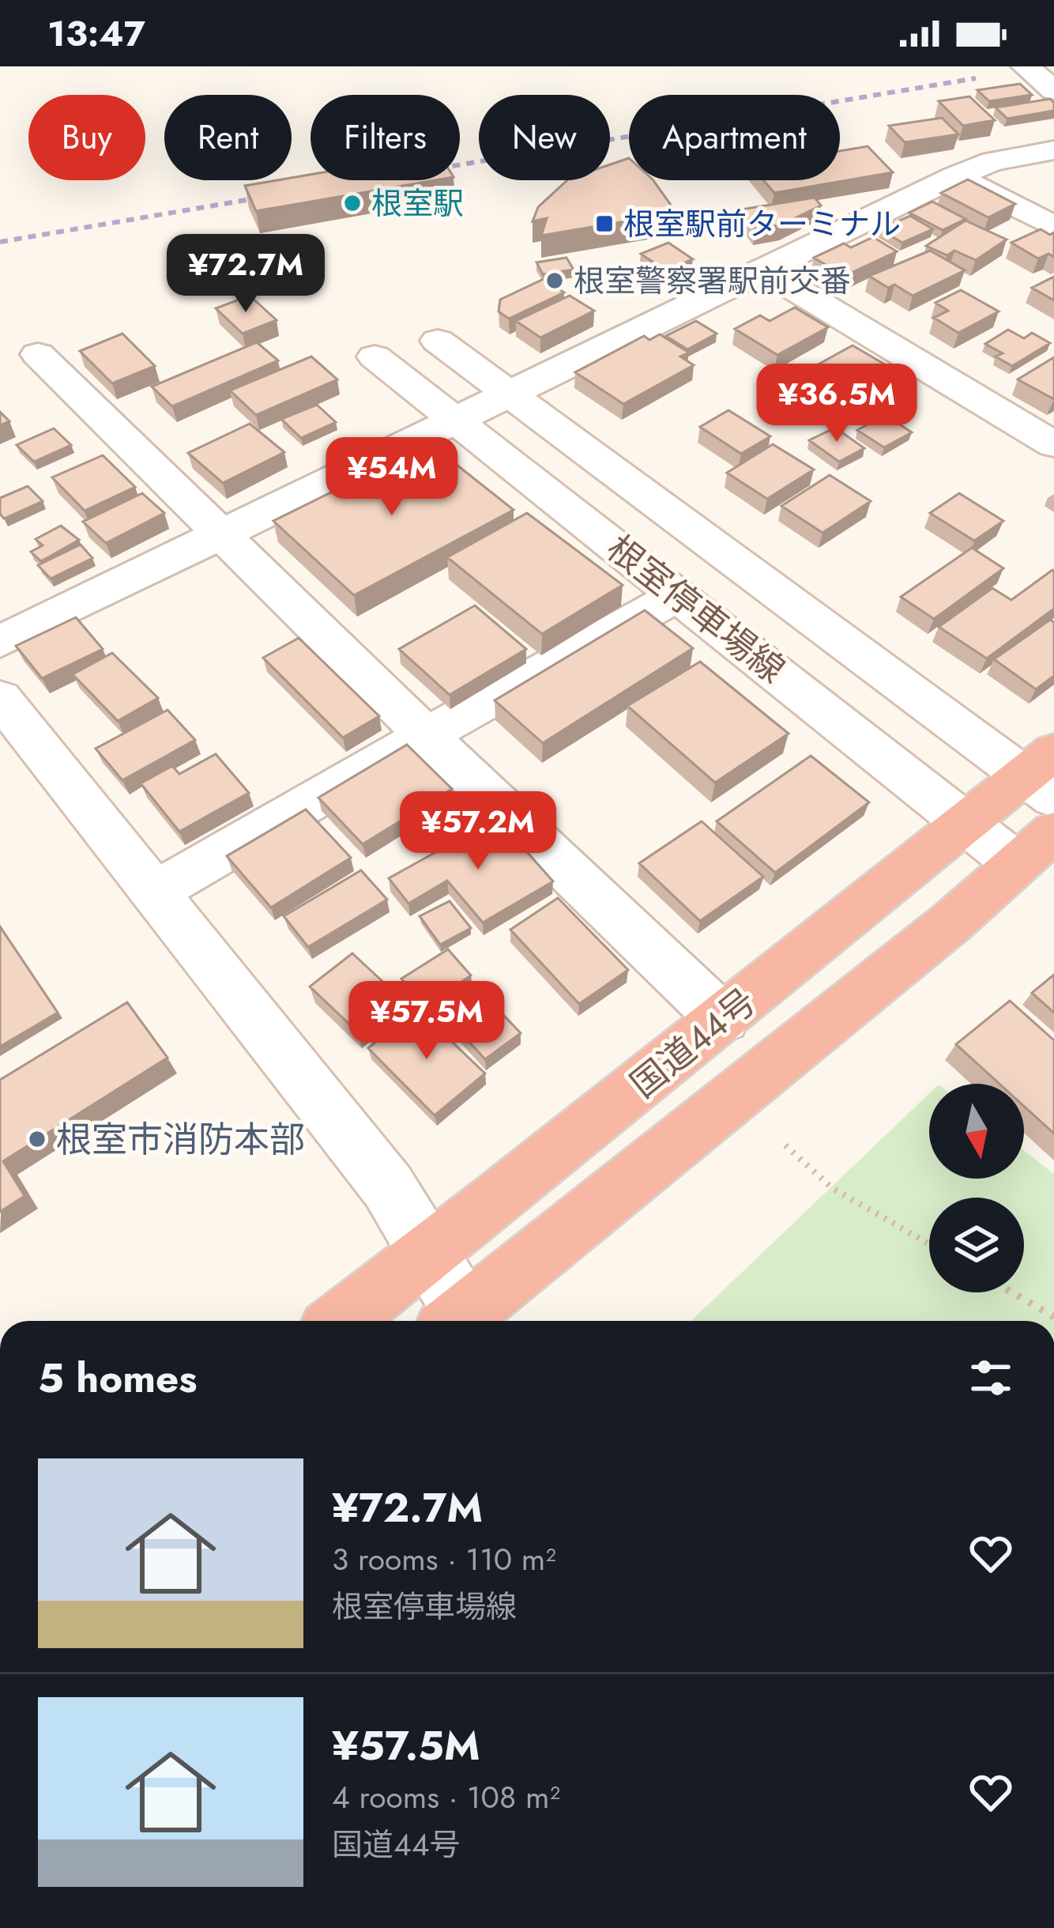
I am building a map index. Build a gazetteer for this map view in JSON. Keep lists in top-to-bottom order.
{
  "streets": {
    "highway": ["国道44号"],
    "street": ["根室停車場線"]
  },
  "crossings": [
    ["根室停車場線", "国道44号"]
  ],
  "places": {
    "other": ["根室駅", "根室警察署駅前交番", "根室市消防本部"],
    "transit": ["根室駅前ターミナル"]
  },
  "north": "bottom",
  "page": {
    "status": "13:47",
    "chip": [
      "Buy",
      "Rent",
      "Filters",
      "New",
      "Apartment"
    ],
    "price": [
      "¥72.7M",
      "¥36.5M",
      "¥54M",
      "¥57.2M",
      "¥57.5M"
    ],
    "heading": "5 homes",
    "list": [
      {
        "name": "¥72.7M",
        "note": "3 rooms · 110 m² · 根室停車場線"
      },
      {
        "name": "¥57.5M",
        "note": "4 rooms · 108 m² · 国道44号"
      }
    ]
  }
}
